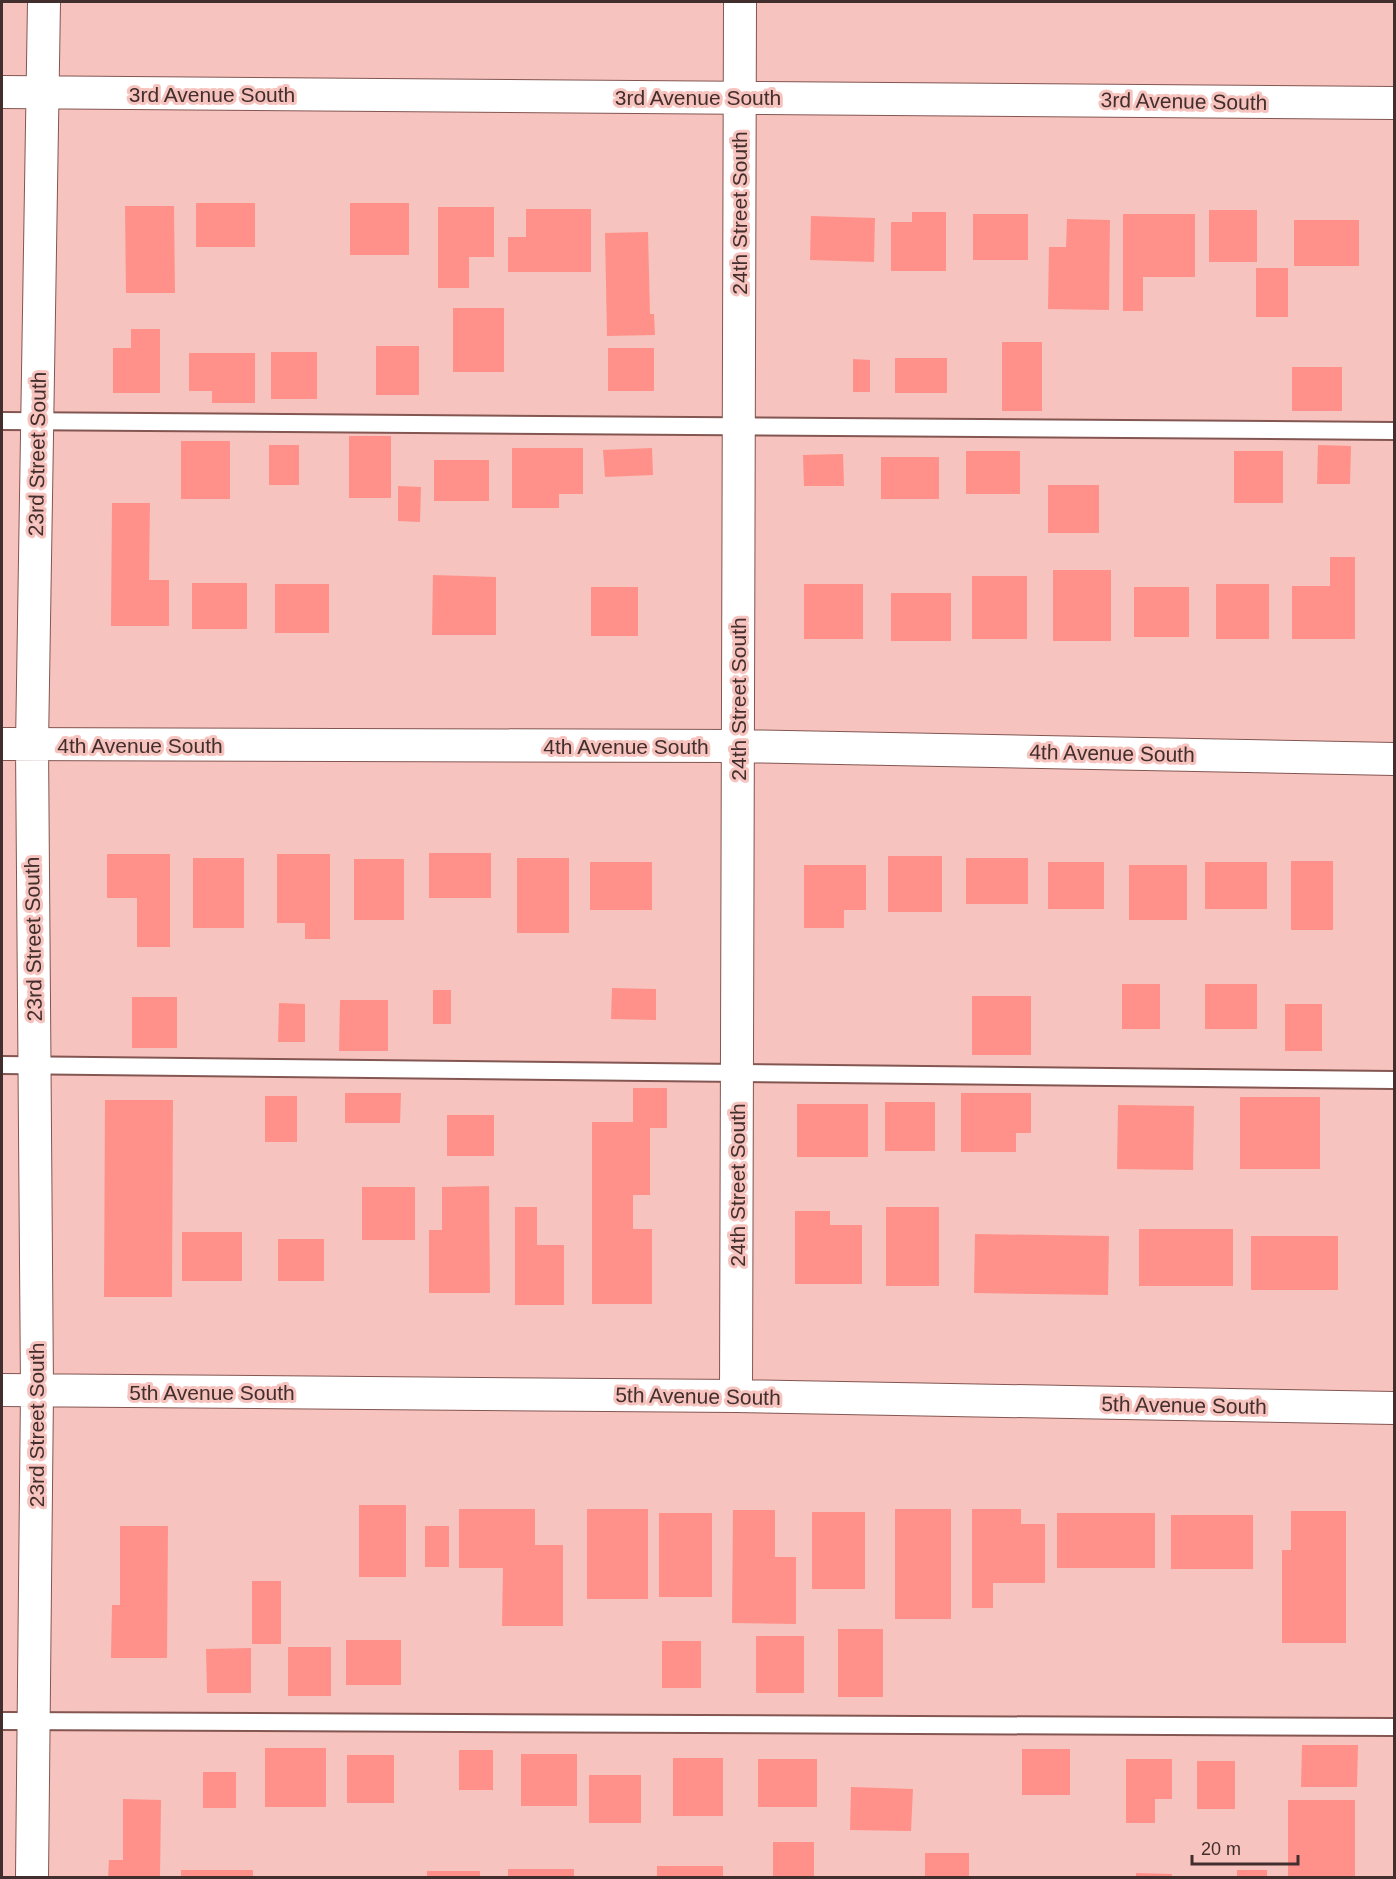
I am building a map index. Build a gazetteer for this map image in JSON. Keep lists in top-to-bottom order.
{
  "streets": {
    "street": [
      "3rd Avenue South",
      "24th Street South",
      "23rd Street South",
      "4th Avenue South",
      "5th Avenue South"
    ]
  },
  "crossings": [
    ["3rd Avenue South", "24th Street South"],
    ["3rd Avenue South", "23rd Street South"],
    ["24th Street South", "4th Avenue South"],
    ["24th Street South", "5th Avenue South"],
    ["23rd Street South", "4th Avenue South"],
    ["23rd Street South", "5th Avenue South"]
  ],
  "scale_bar": "20 m"
}
